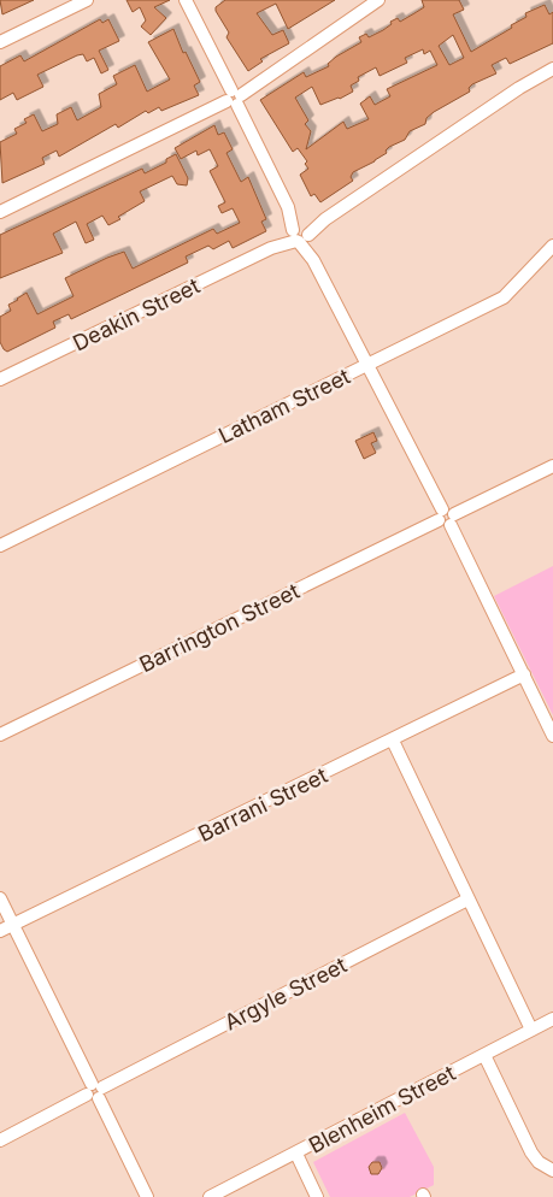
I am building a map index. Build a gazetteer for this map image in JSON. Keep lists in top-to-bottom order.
{
  "streets": {
    "street": [
      "Deakin Street",
      "Latham Street",
      "Barrington Street",
      "Barrani Street",
      "Argyle Street",
      "Blenheim Street"
    ]
  }
}
